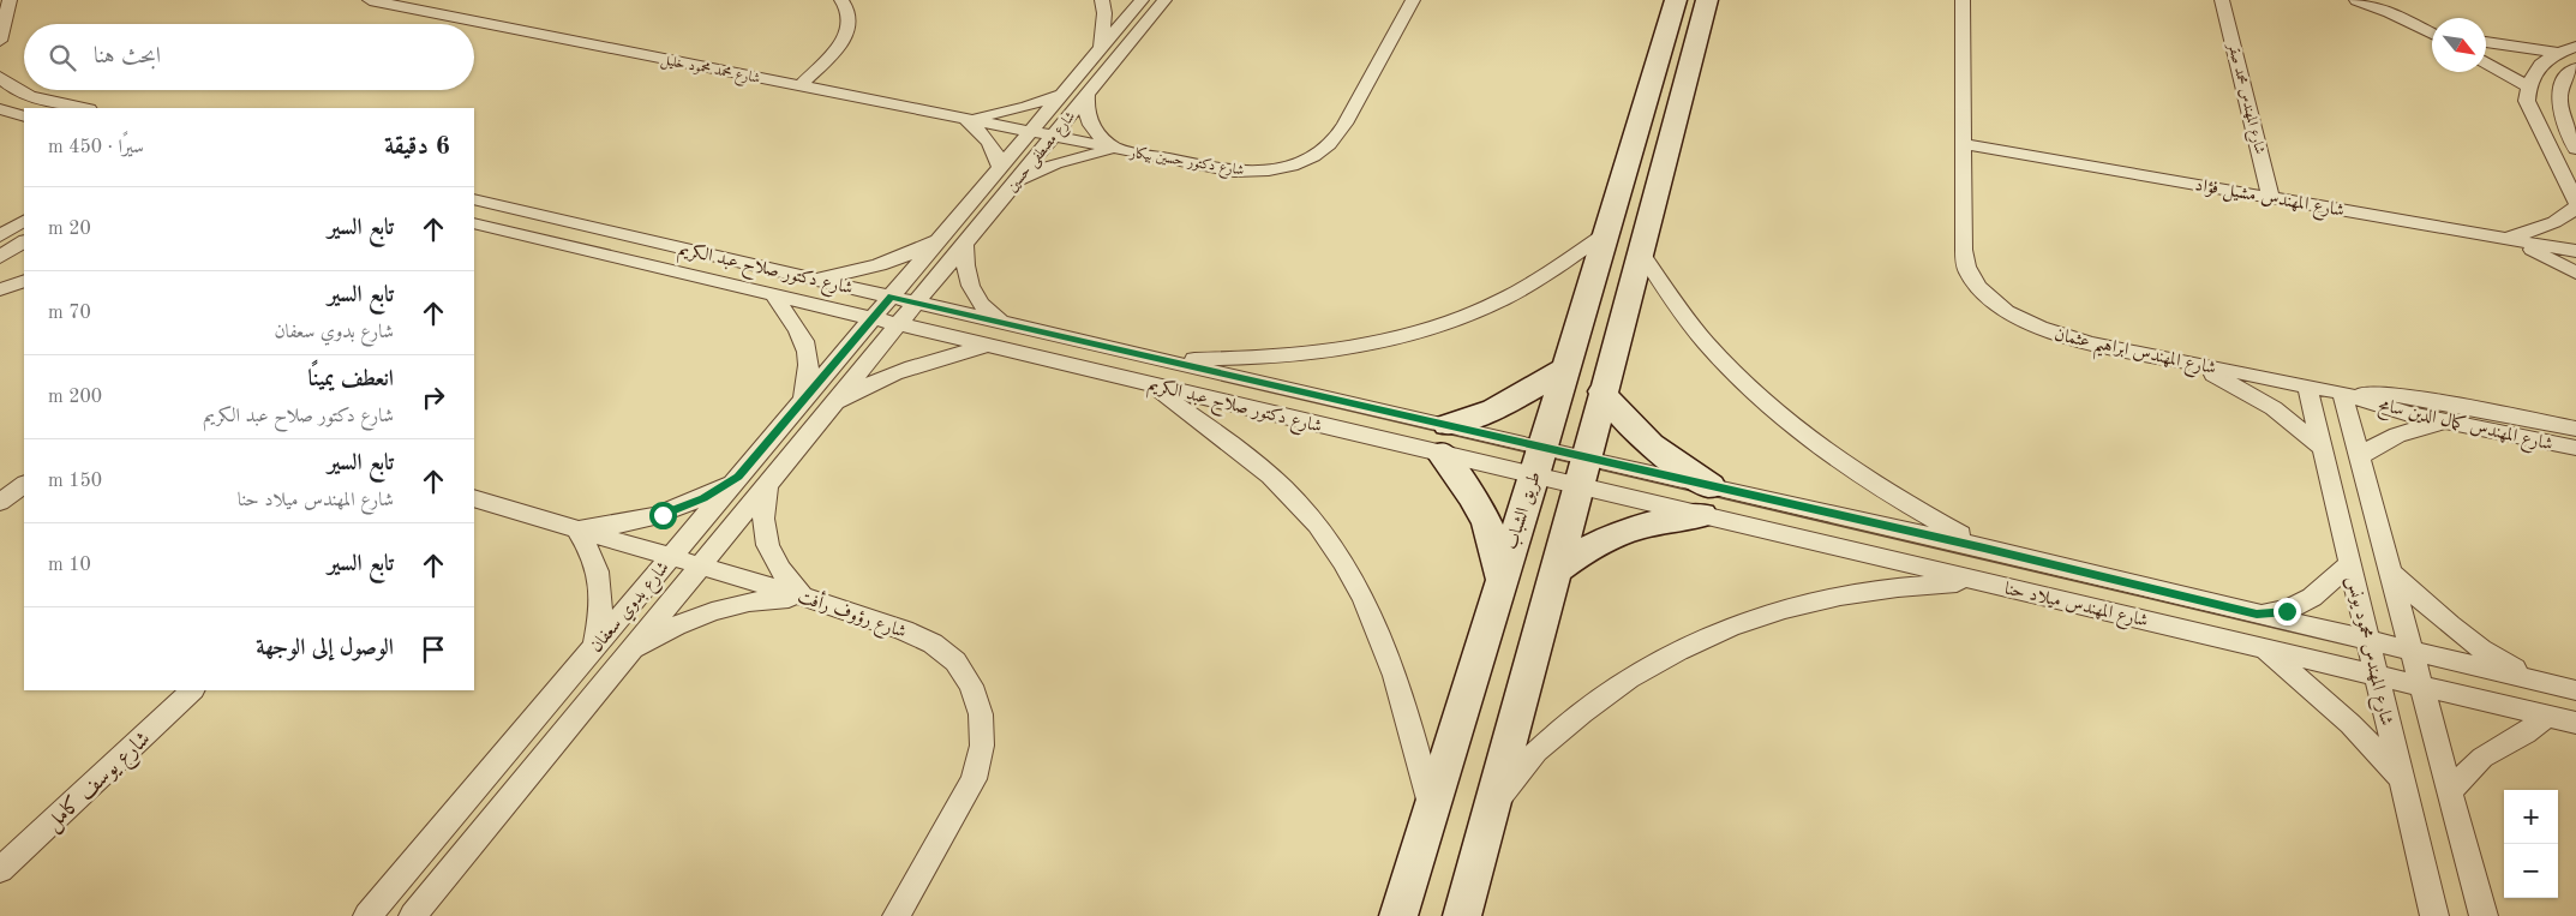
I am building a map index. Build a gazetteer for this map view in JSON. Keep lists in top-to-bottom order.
{
  "streets": {
    "main road": ["طريق الشباب"],
    "street": [
      "شارع محمد محمود خليل",
      "شارع المهندس محمد صقر",
      "شارع مصطفى حسين",
      "شارع دكتور حسين بيكار",
      "شارع المهندس مشيل فؤاد",
      "شارع دكتور صلاح عبد الكريم",
      "شارع المهندس ابراهيم عثمان",
      "شارع المهندس كمال الدين سامح",
      "شارع المهندس ميلاد حنا",
      "شارع بدوي سعفان",
      "شارع رؤوف رأفت",
      "شارع المهندس محمود يونس",
      "شارع يوسف كامل"
    ]
  },
  "crossings": [
    ["شارع محمد محمود خليل", "شارع مصطفى حسين"],
    ["شارع محمد محمود خليل", "شارع دكتور حسين بيكار"],
    ["شارع المهندس محمد صقر", "شارع المهندس مشيل فؤاد"],
    ["شارع مصطفى حسين", "شارع دكتور حسين بيكار"],
    ["شارع مصطفى حسين", "شارع دكتور صلاح عبد الكريم"],
    ["شارع مصطفى حسين", "شارع بدوي سعفان"],
    ["شارع المهندس مشيل فؤاد", "شارع المهندس ابراهيم عثمان"],
    ["شارع دكتور صلاح عبد الكريم", "طريق الشباب"],
    ["شارع دكتور صلاح عبد الكريم", "شارع المهندس ميلاد حنا"],
    ["شارع دكتور صلاح عبد الكريم", "شارع بدوي سعفان"],
    ["شارع المهندس ابراهيم عثمان", "شارع المهندس كمال الدين سامح"],
    ["شارع المهندس ابراهيم عثمان", "شارع المهندس محمود يونس"],
    ["شارع المهندس ميلاد حنا", "شارع المهندس محمود يونس"],
    ["شارع بدوي سعفان", "شارع رؤوف رأفت"]
  ],
  "north": "bottom right",
  "page": {
    "search": "ابحث هنا",
    "heading": ["6 دقيقة", "سيرًا · 450 m"],
    "list": [
      ["تابع السير", "20 m"],
      ["تابع السير", "شارع بدوي سعفان", "70 m"],
      ["انعطف يمينًا", "شارع دكتور صلاح عبد الكريم", "200 m"],
      ["تابع السير", "شارع المهندس ميلاد حنا", "150 m"],
      ["تابع السير", "10 m"],
      "الوصول إلى الوجهة"
    ],
    "map_buttons": ["+", "−"]
  }
}
